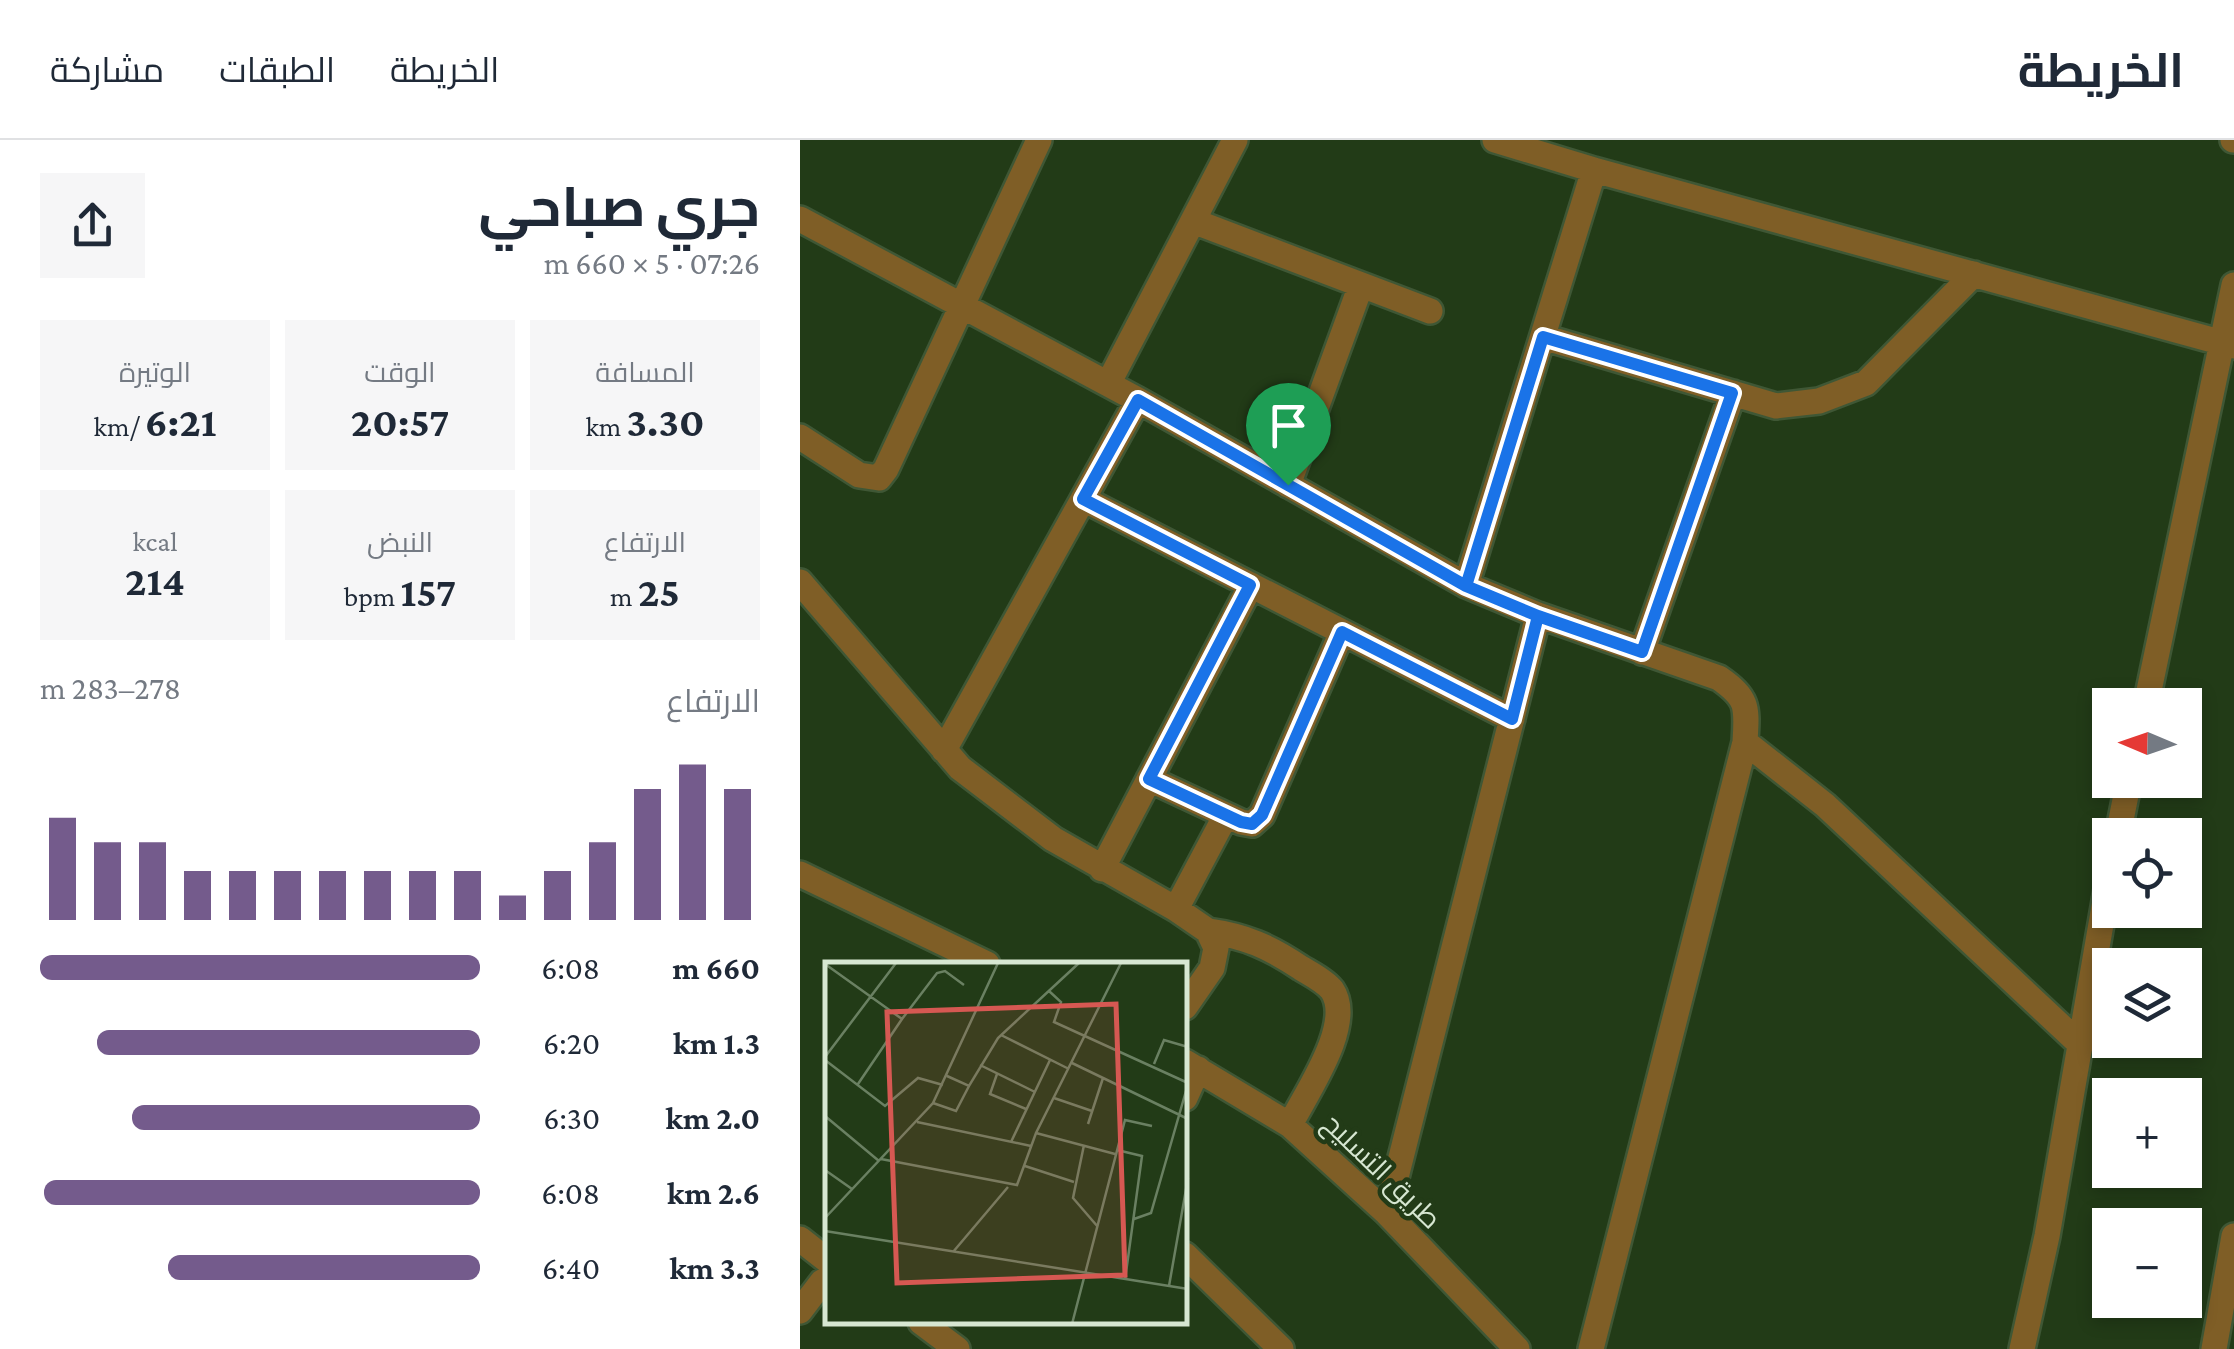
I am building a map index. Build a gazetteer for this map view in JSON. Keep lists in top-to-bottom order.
{
  "streets": {
    "street": ["طريق التسليح"]
  },
  "north": "left",
  "page": {
    "header": "الخريطة",
    "nav": ["الخريطة", "الطبقات", "مشاركة"],
    "heading": ["جري صباحي", "07:26 · 5 × 660 m"],
    "stats": [
      ["المسافة", "3.30 km"],
      ["الوقت", "20:57"],
      ["الوتيرة", "6:21 /km"],
      ["الارتفاع", "25 m"],
      ["النبض", "157 bpm"],
      ["kcal", "214"]
    ],
    "chart": ["الارتفاع", "278–283 m"],
    "map_buttons": ["+", "−"],
    "list": [
      {
        "name": "660 m",
        "note": "6:08"
      },
      {
        "name": "1.3 km",
        "note": "6:20"
      },
      {
        "name": "2.0 km",
        "note": "6:30"
      },
      {
        "name": "2.6 km",
        "note": "6:08"
      },
      {
        "name": "3.3 km",
        "note": "6:40"
      }
    ]
  }
}
